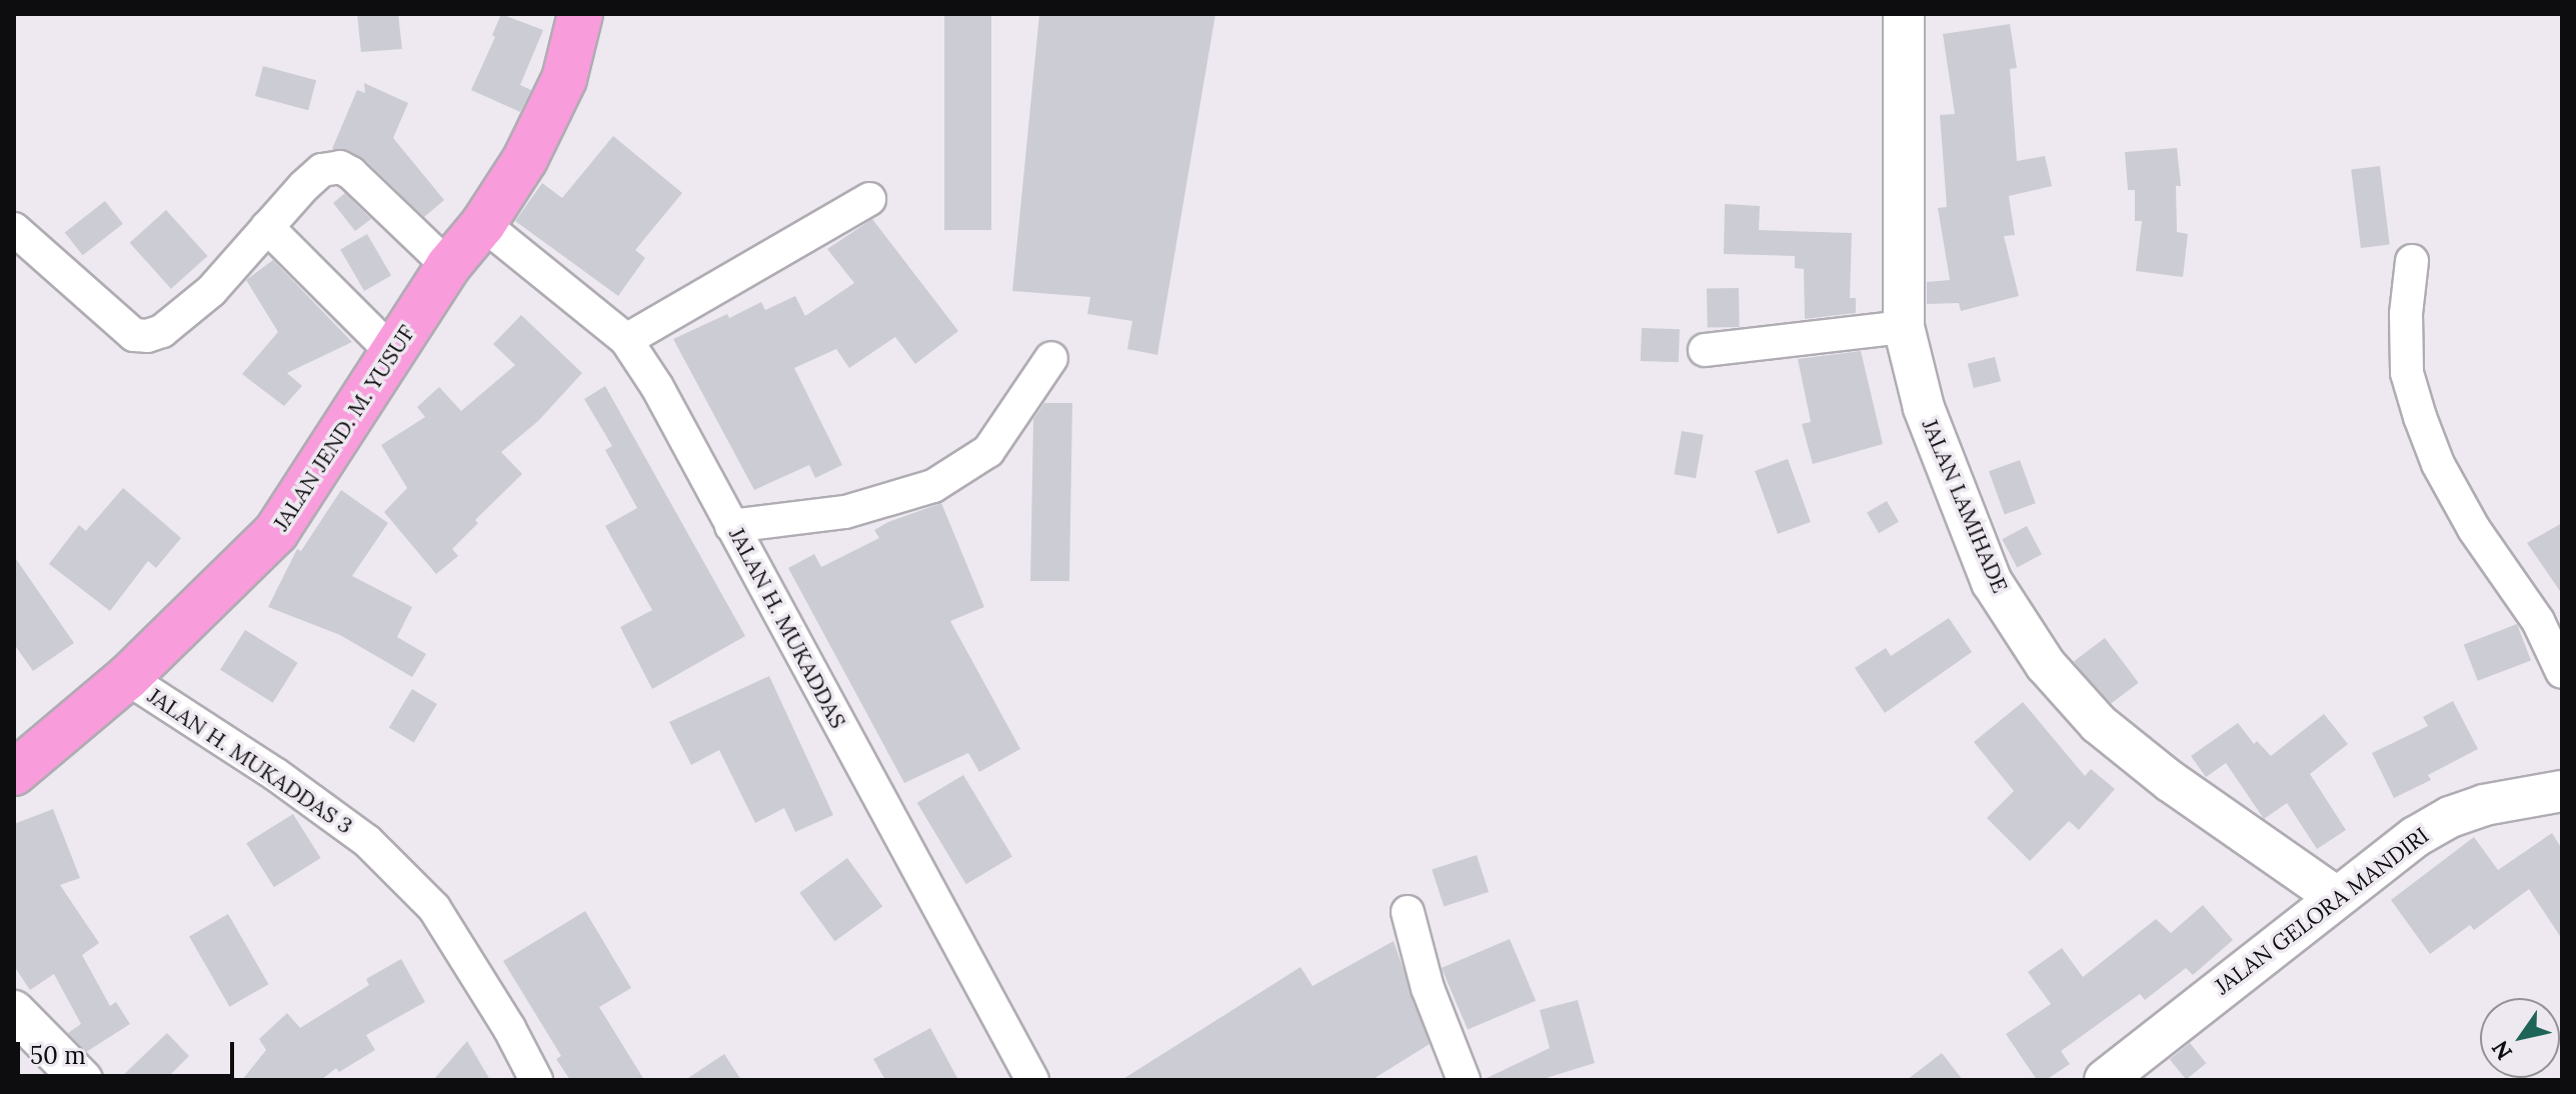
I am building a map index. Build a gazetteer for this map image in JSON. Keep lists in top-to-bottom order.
{
  "streets": {
    "highway": ["JALAN JEND. M. YUSUF"],
    "street": [
      "JALAN LAMIHADE",
      "JALAN H. MUKADDAS",
      "JALAN H. MUKADDAS 3",
      "JALAN GELORA MANDIRI"
    ]
  },
  "crossings": [
    ["JALAN JEND. M. YUSUF", "JALAN H. MUKADDAS"],
    ["JALAN JEND. M. YUSUF", "JALAN H. MUKADDAS 3"],
    ["JALAN LAMIHADE", "JALAN GELORA MANDIRI"]
  ],
  "scale_bar": "50 m",
  "north": "bottom left"
}
